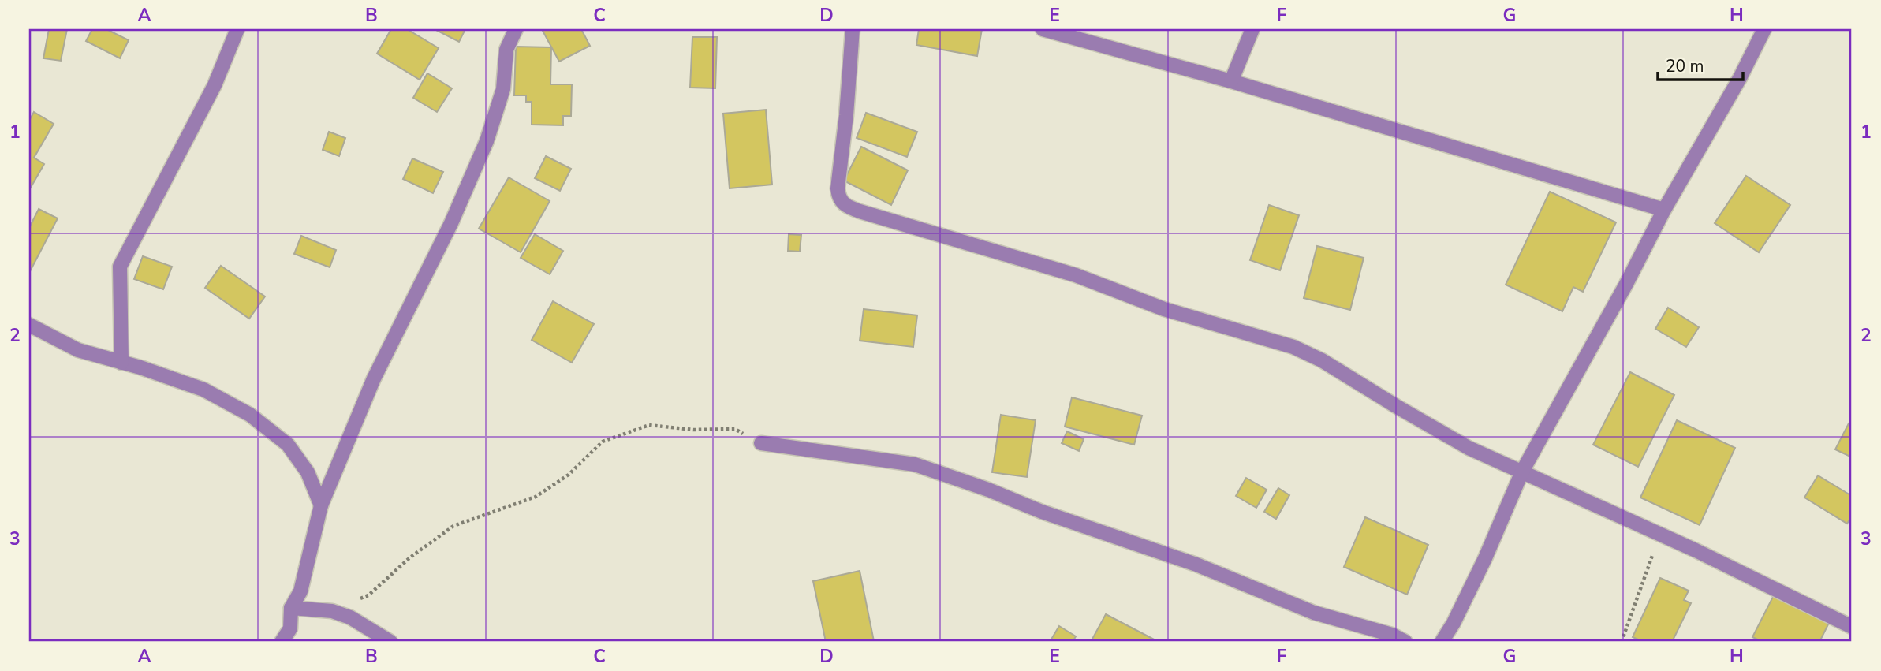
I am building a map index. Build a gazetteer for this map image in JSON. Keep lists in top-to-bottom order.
{
  "scale_bar": "20 m",
  "grid": {
    "columns": [
      "A",
      "B",
      "C",
      "D",
      "E",
      "F",
      "G",
      "H"
    ],
    "rows": ["1", "2", "3"]
  }
}
